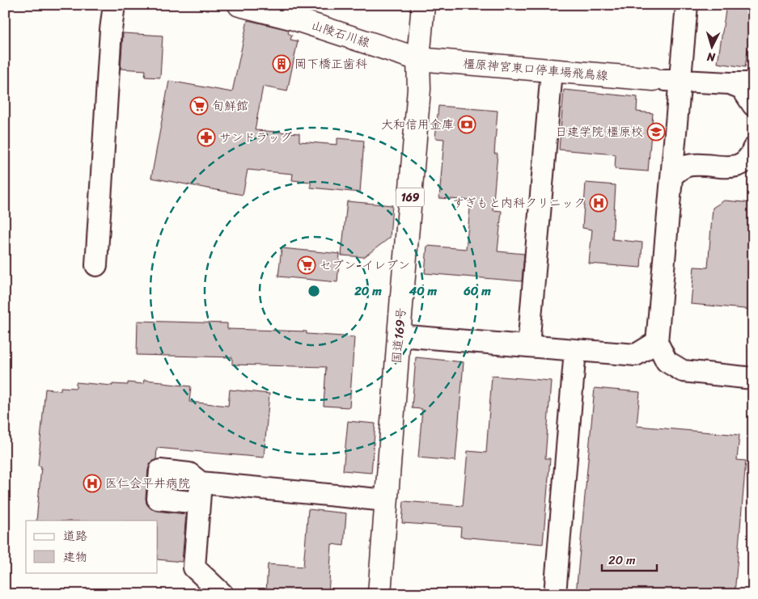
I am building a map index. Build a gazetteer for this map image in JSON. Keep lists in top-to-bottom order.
{
  "streets": {
    "main road": [
      "山陵石川線",
      "橿原神宮東口停車場飛鳥線",
      "169",
      "国道169号"
    ]
  },
  "crossings": [
    ["山陵石川線", "橿原神宮東口停車場飛鳥線"],
    ["山陵石川線", "国道169号"],
    ["橿原神宮東口停車場飛鳥線", "国道169号"]
  ],
  "places": {
    "building": ["岡下橋正歯科"],
    "supermarket": ["旬鮮館", "セブン-イレブン"],
    "bank": ["大和信用金庫"],
    "school or university": ["日建学院 橿原校"],
    "pharmacy": ["サンドラッグ"],
    "hospital": ["すぎもと内科クリニック", "医仁会平井病院"]
  },
  "legend": ["道路", "建物"],
  "scale_bar": "20 m",
  "north": "bottom",
  "rings": ["20 m", "40 m", "60 m"]
}
